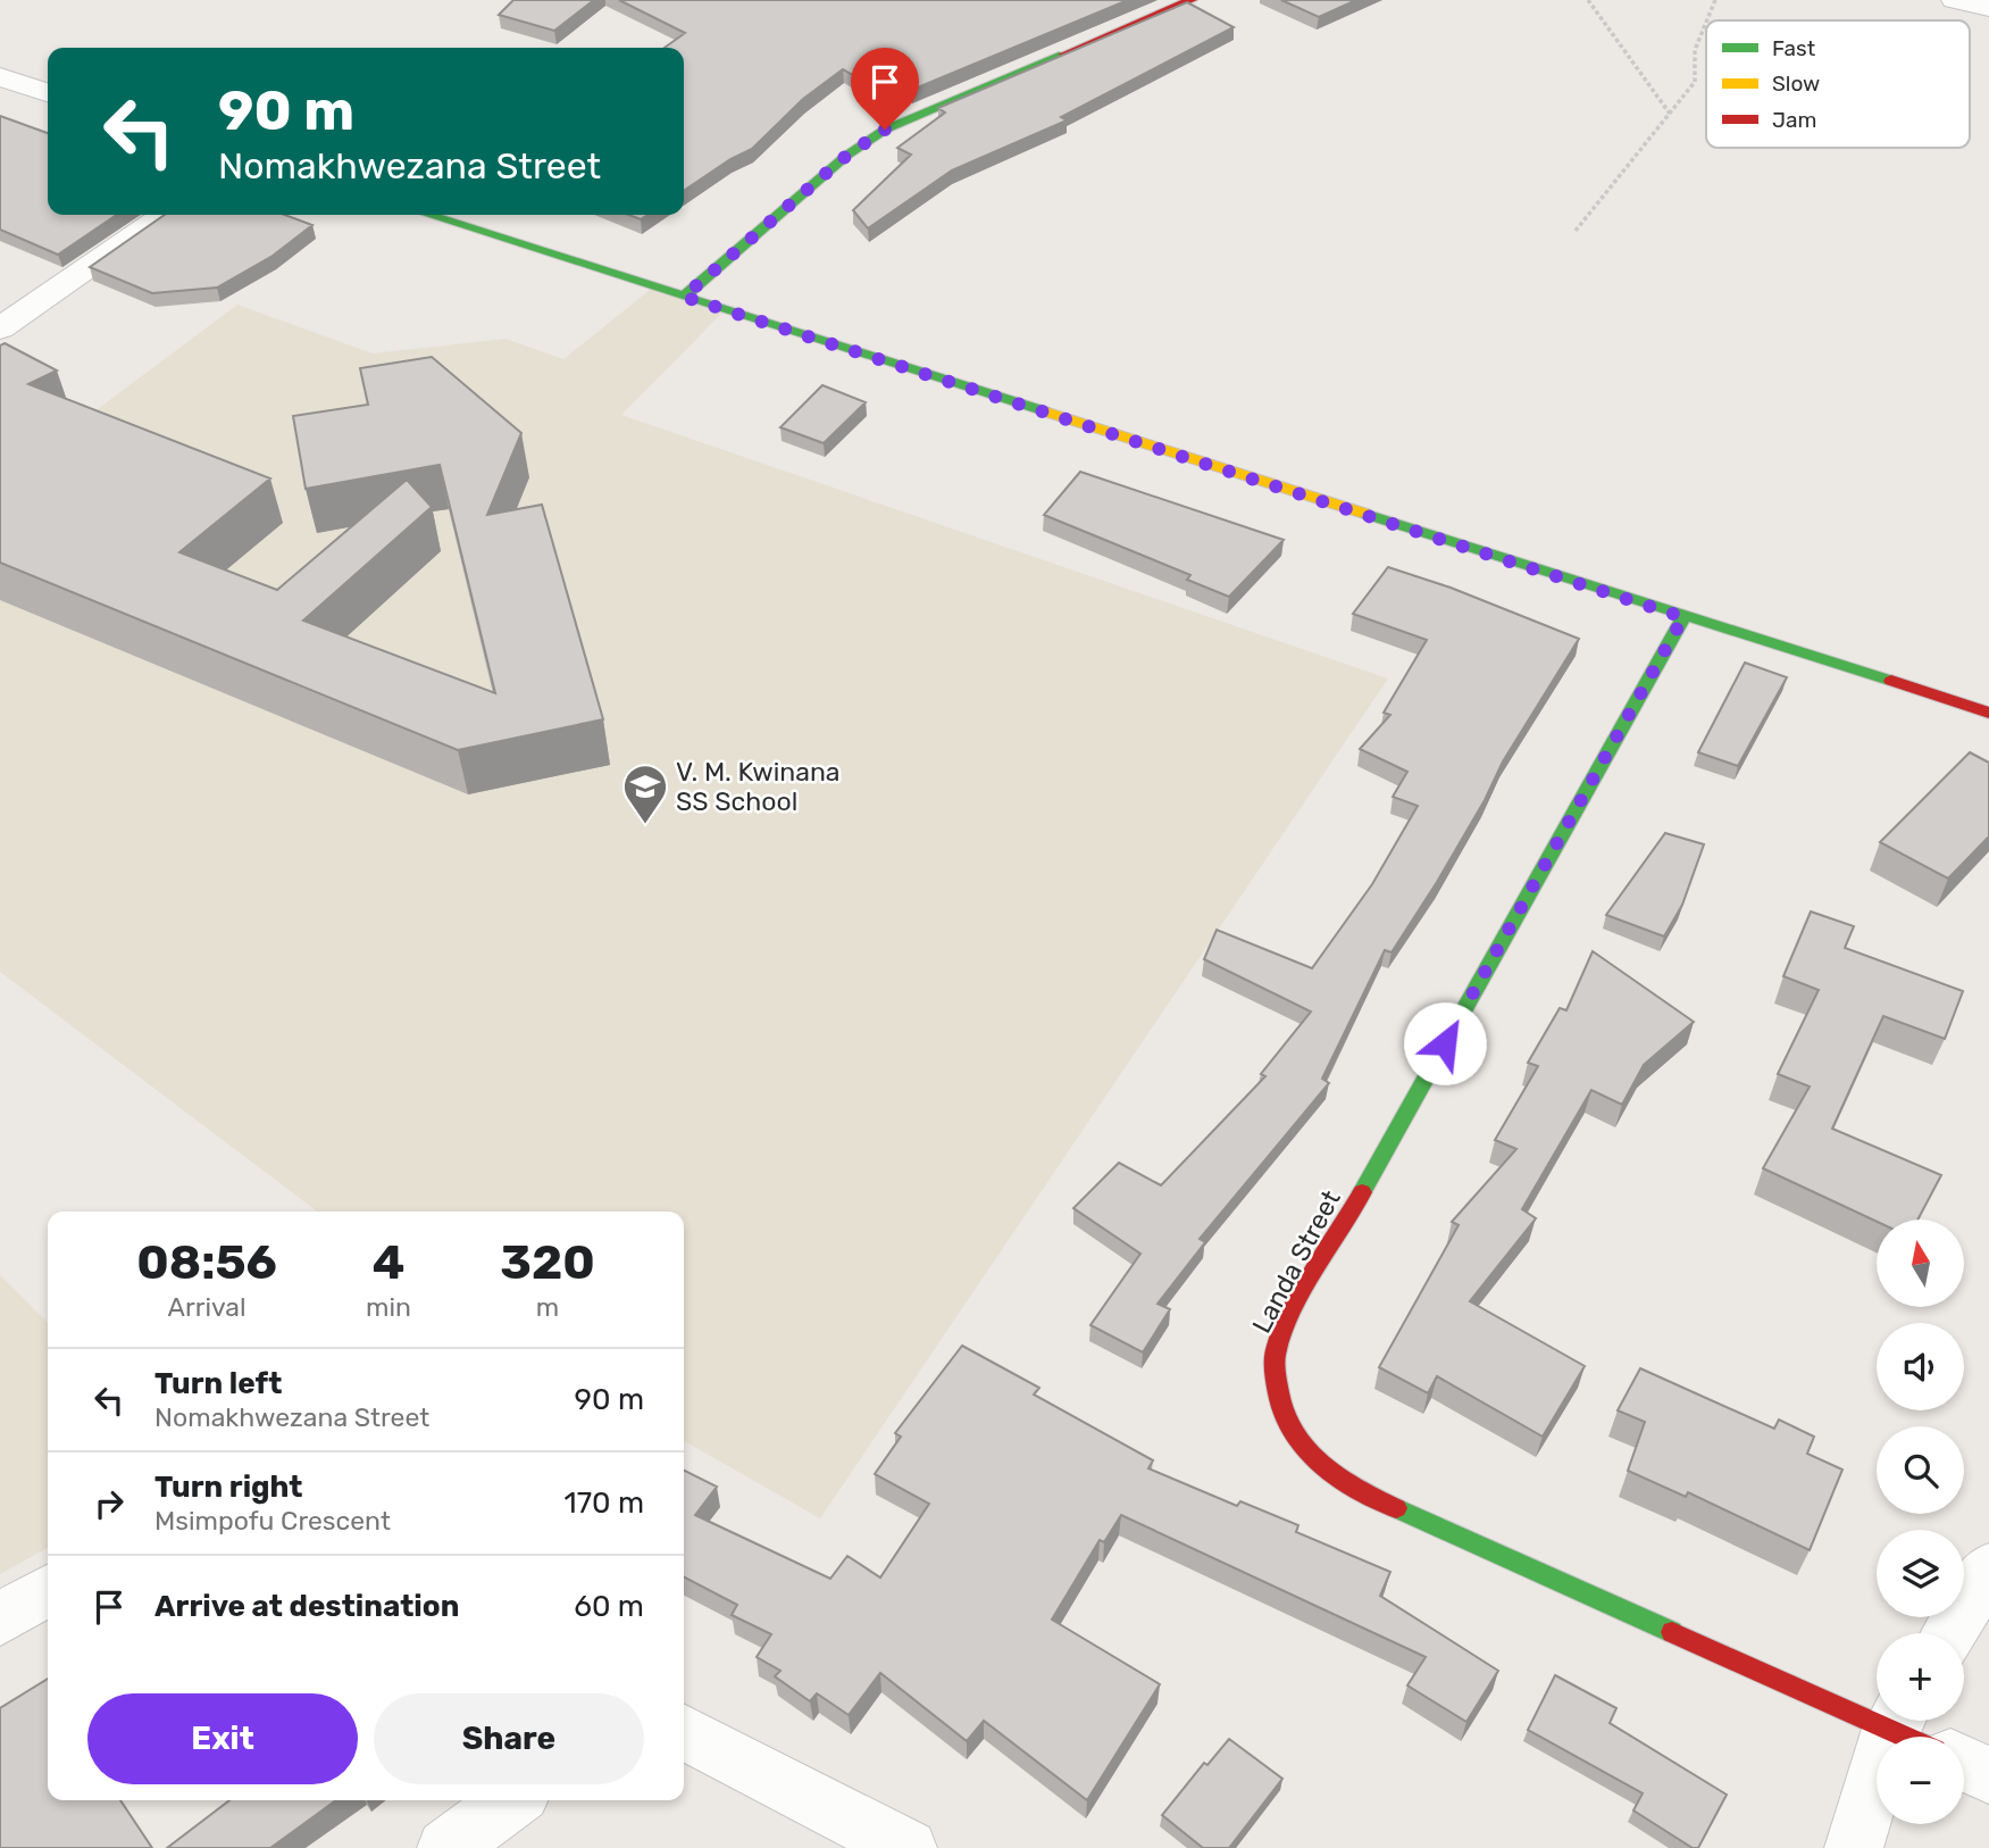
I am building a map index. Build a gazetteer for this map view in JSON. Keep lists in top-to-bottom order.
{
  "streets": {
    "street": ["Landa Street"]
  },
  "places": {
    "school or university": ["V. M. Kwinana SS School"]
  },
  "legend": ["Fast", "Slow", "Jam"],
  "north": "top",
  "page": {
    "turn": ["90 m", "Nomakhwezana Street"],
    "eta": [
      "08:56",
      "Arrival",
      "4",
      "min",
      "320",
      "m"
    ],
    "map_buttons": ["+", "−"],
    "list": [
      {
        "name": "Turn left",
        "note": "Nomakhwezana Street",
        "value": "90 m"
      },
      {
        "name": "Turn right",
        "note": "Msimpofu Crescent",
        "value": "170 m"
      },
      {
        "name": "Arrive at destination",
        "value": "60 m"
      }
    ],
    "buttons": ["Exit", "Share"]
  }
}
